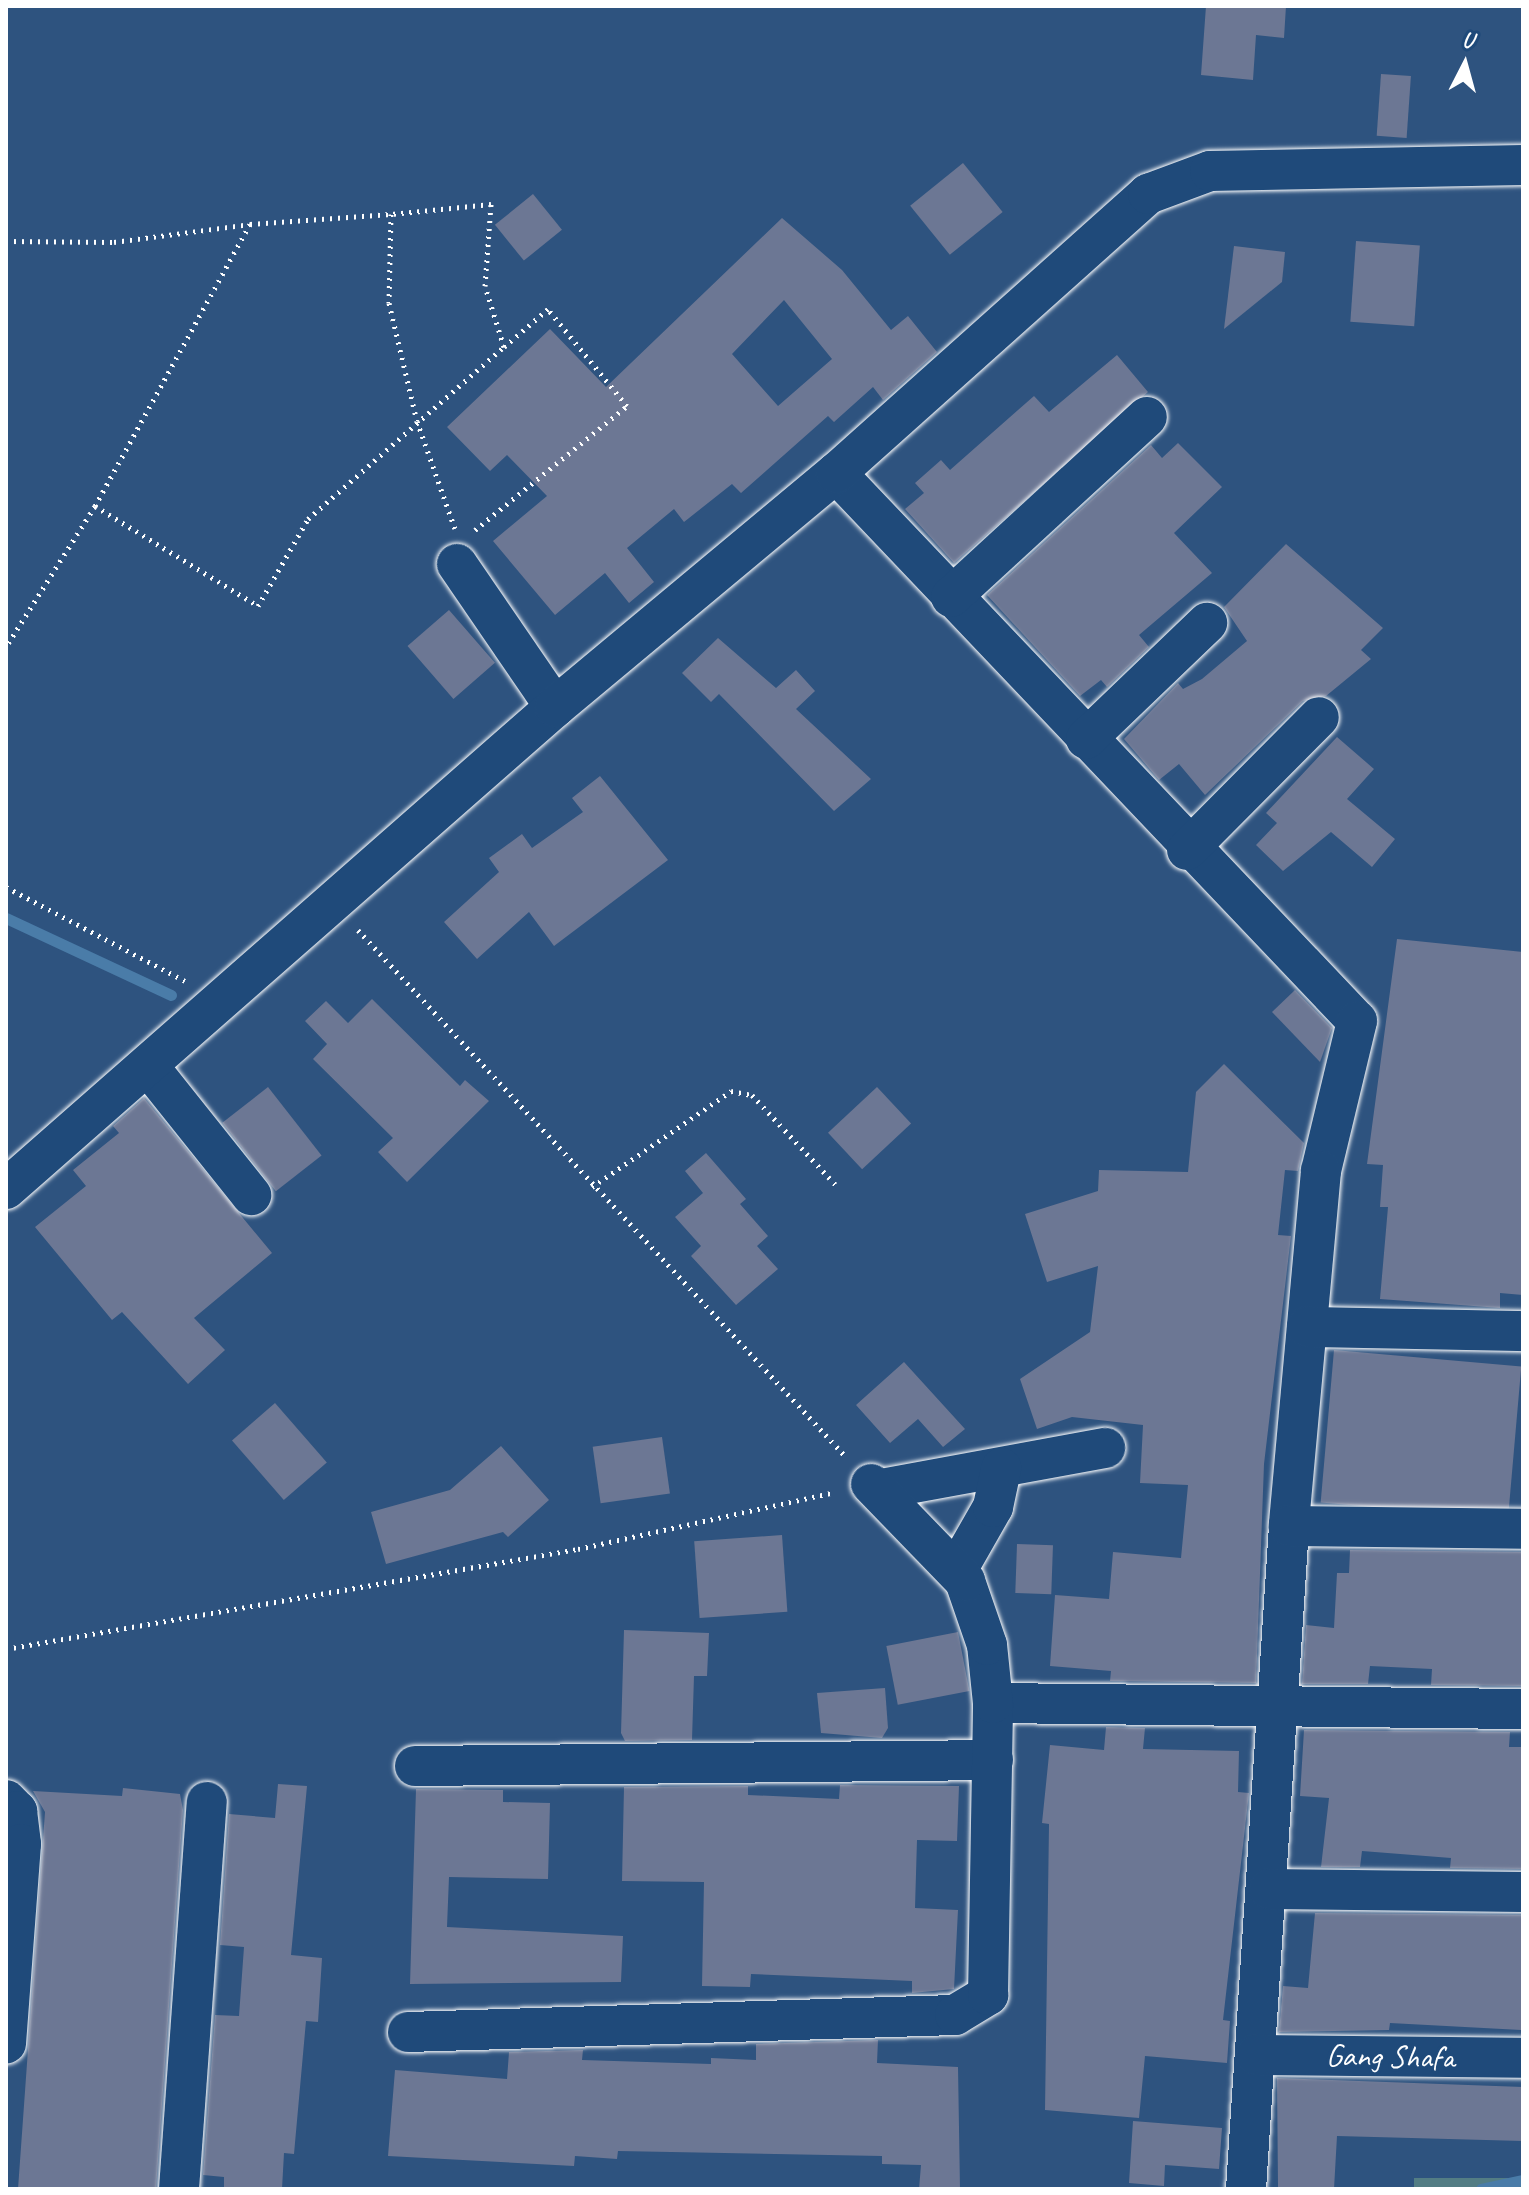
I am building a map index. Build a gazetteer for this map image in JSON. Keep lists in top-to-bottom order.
{
  "streets": {
    "street": ["Gang Shafa"]
  },
  "north": "top"
}
